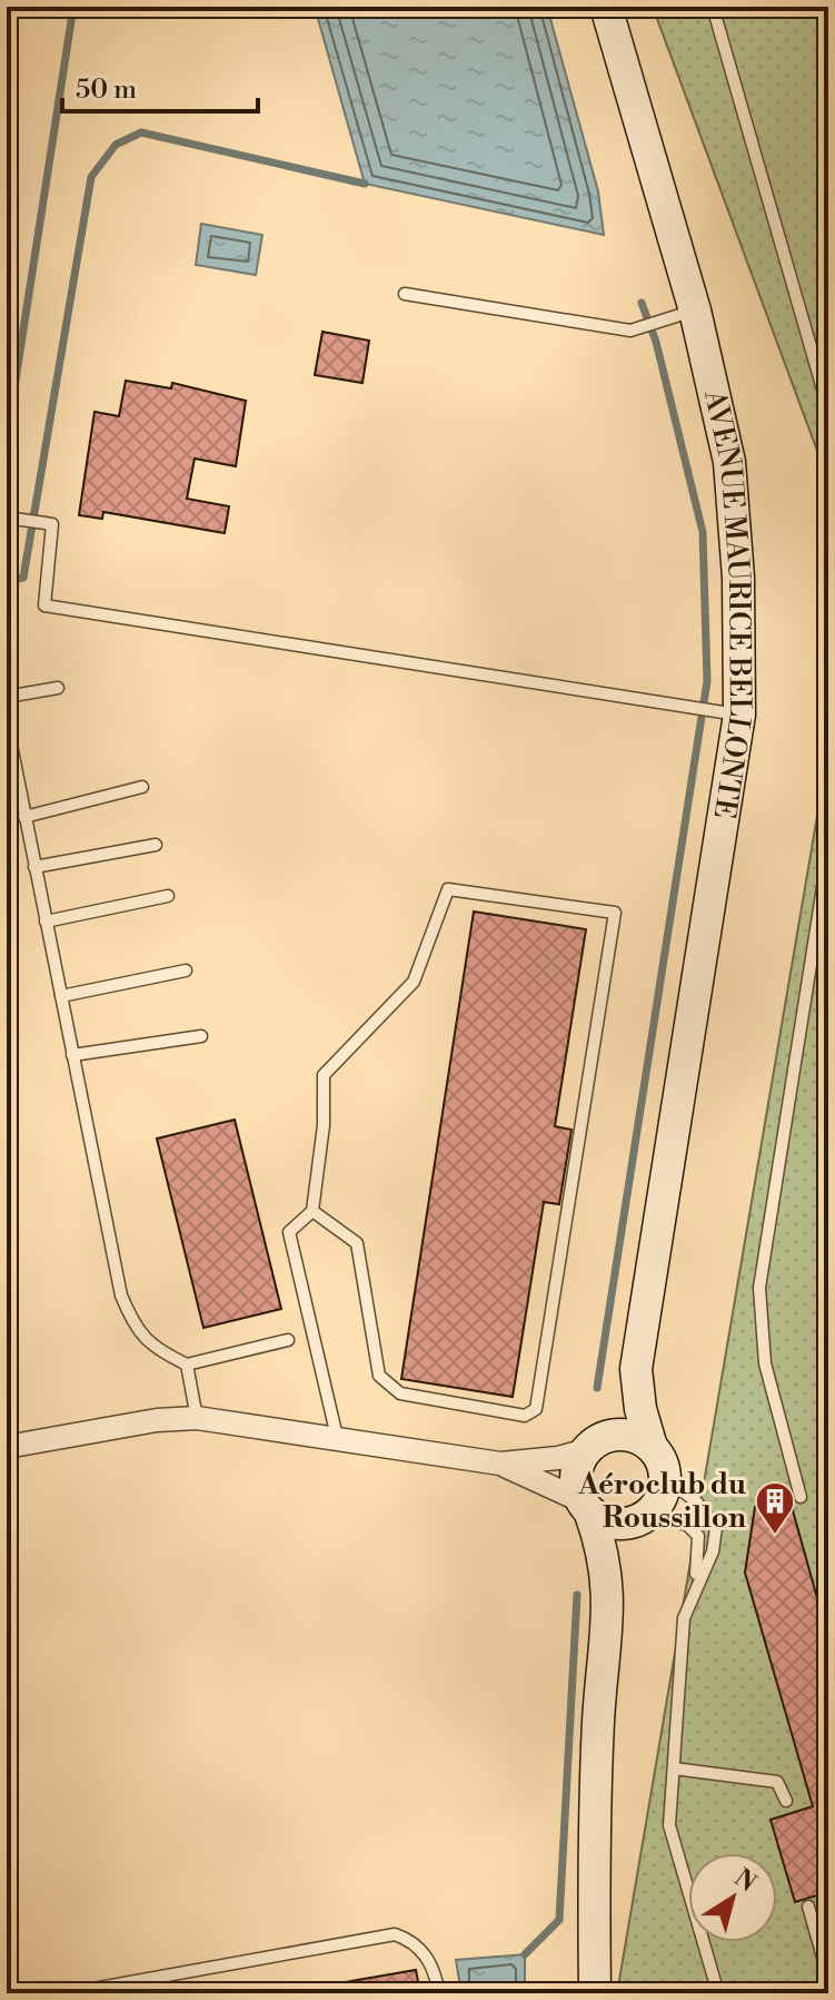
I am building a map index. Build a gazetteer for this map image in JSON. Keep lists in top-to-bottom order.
{
  "streets": {
    "street": ["AVENUE MAURICE BELLONTE"]
  },
  "places": {
    "building": ["Aéroclub du Roussillon"]
  },
  "scale_bar": "50 m",
  "north": "top right"
}
